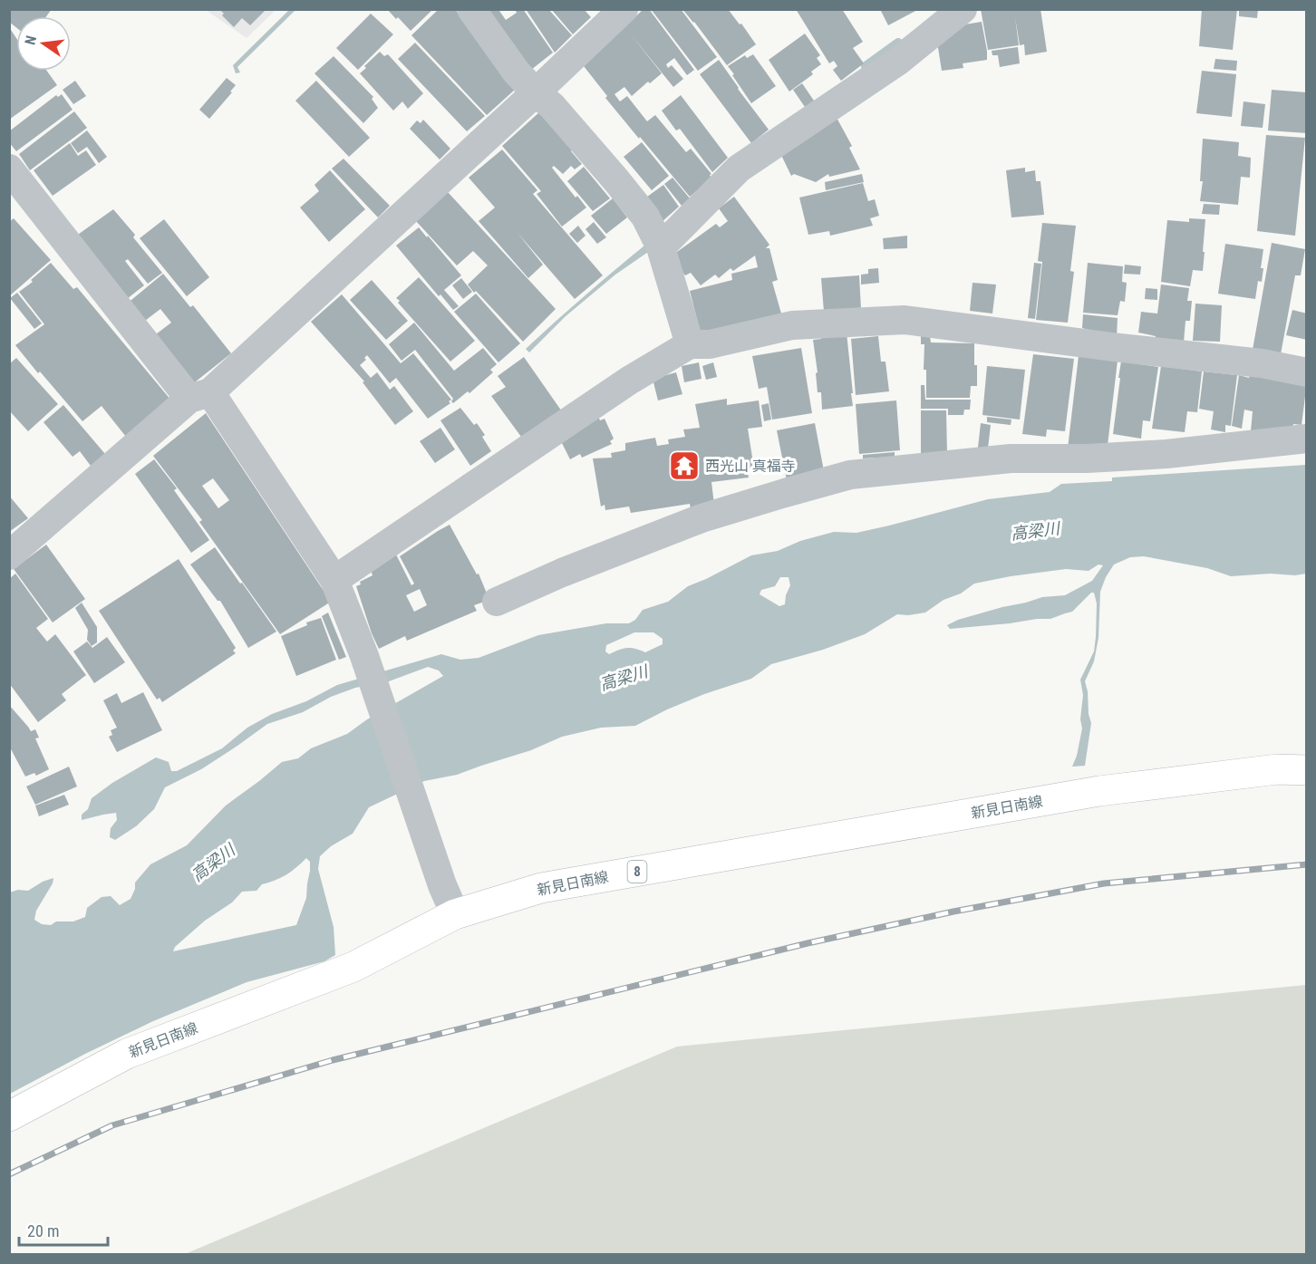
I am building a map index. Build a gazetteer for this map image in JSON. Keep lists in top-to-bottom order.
{
  "streets": {
    "main road": ["新見日南線", "8"]
  },
  "water": ["高梁川"],
  "places": {
    "temple": ["西光山 真福寺"]
  },
  "scale_bar": "20 m",
  "north": "left"
}
